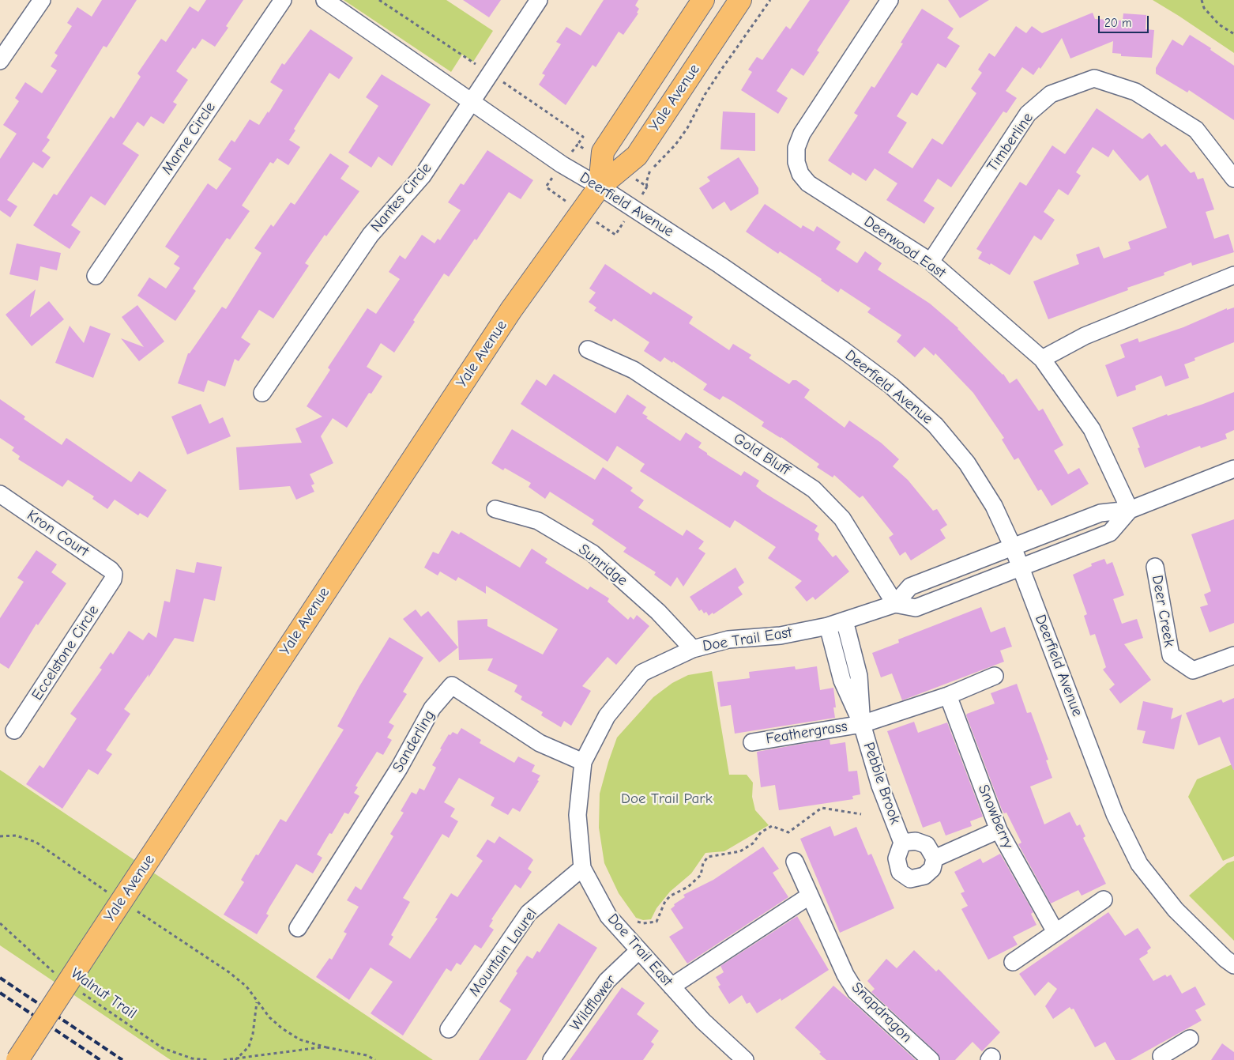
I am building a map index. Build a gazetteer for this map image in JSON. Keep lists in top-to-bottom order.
{
  "streets": {
    "main road": ["Yale Avenue"],
    "street": [
      "Marne Circle",
      "Timberline",
      "Nantes Circle",
      "Deerfield Avenue",
      "Deerwood East",
      "Gold Bluff",
      "Kron Court",
      "Sunridge",
      "Deer Creek",
      "Doe Trail East",
      "Eccelstone Circle",
      "Feathergrass",
      "Sanderling",
      "Pebble Brook",
      "Snowberry",
      "Mountain Laurel",
      "Wildflower",
      "Snapdragon"
    ],
    "path": ["Walnut Trail"]
  },
  "crossings": [
    ["Yale Avenue", "Deerfield Avenue"],
    ["Timberline", "Deerwood East"],
    ["Nantes Circle", "Deerfield Avenue"],
    ["Deerfield Avenue", "Doe Trail East"],
    ["Gold Bluff", "Doe Trail East"],
    ["Kron Court", "Eccelstone Circle"],
    ["Sunridge", "Doe Trail East"],
    ["Doe Trail East", "Sanderling"],
    ["Doe Trail East", "Pebble Brook"],
    ["Doe Trail East", "Mountain Laurel"],
    ["Doe Trail East", "Wildflower"],
    ["Feathergrass", "Pebble Brook"]
  ],
  "parks": ["Doe Trail Park"],
  "scale_bar": "20 m"
}
